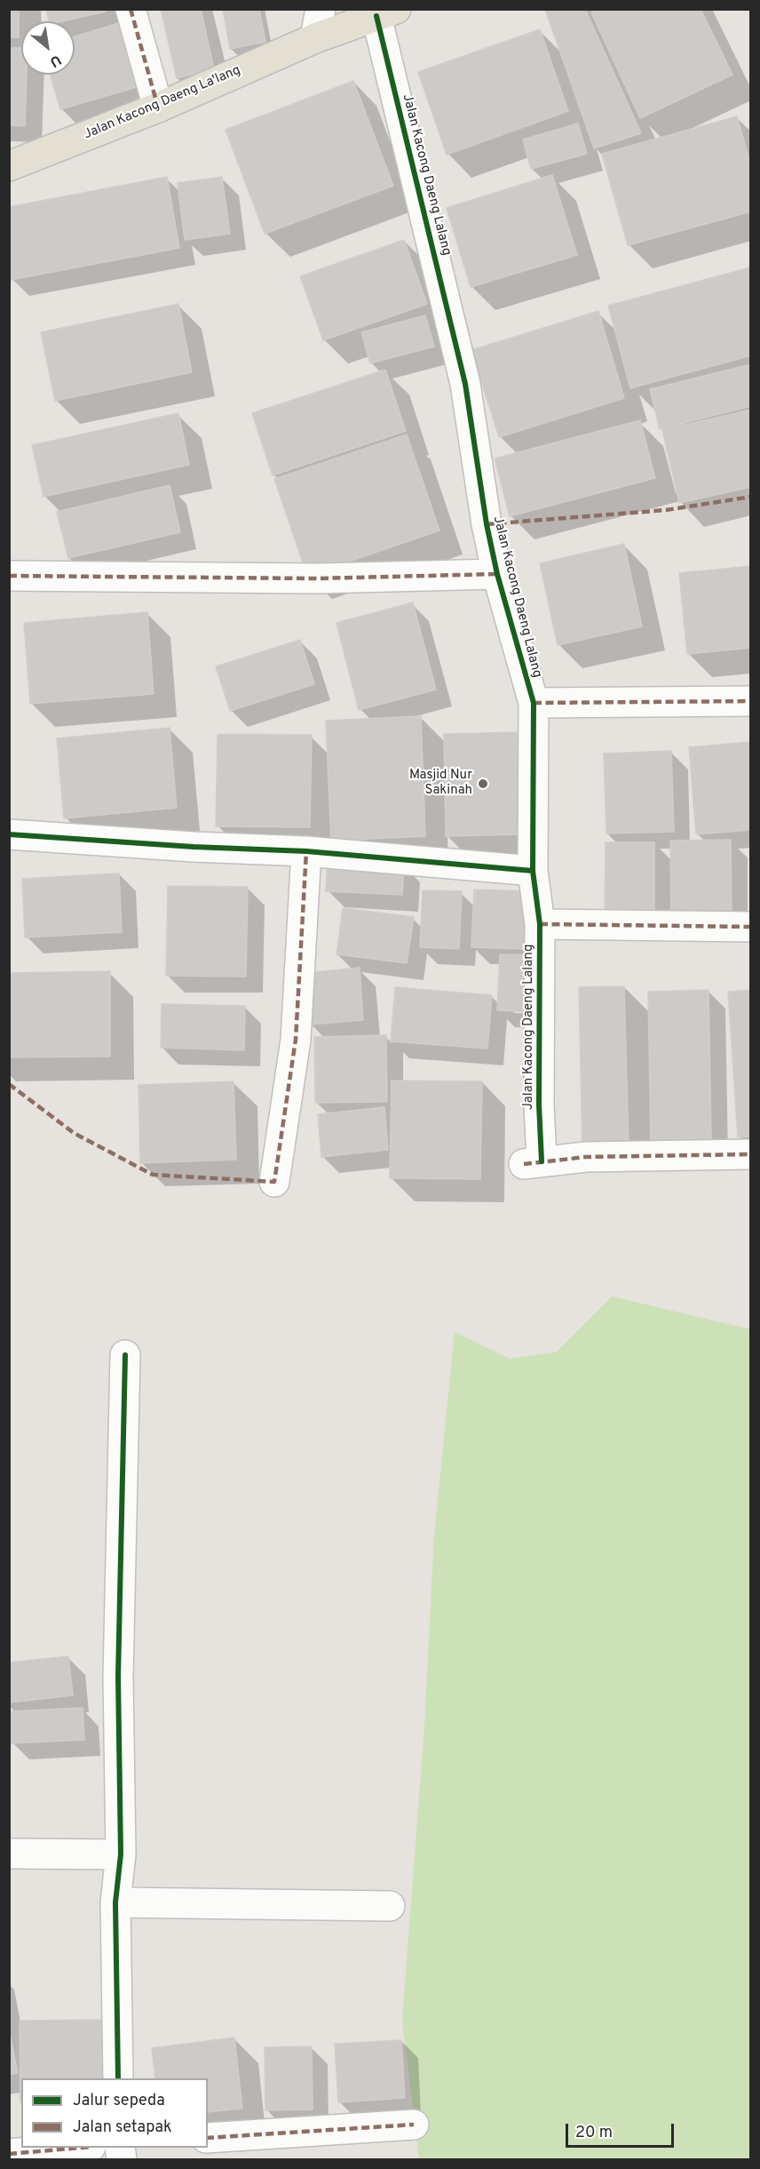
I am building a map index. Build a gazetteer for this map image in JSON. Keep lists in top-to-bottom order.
{
  "streets": {
    "main road": ["Jalan Kacong Daeng La'lang"],
    "street": ["Jalan Kacong Daeng Lalang"]
  },
  "crossings": [
    ["Jalan Kacong Daeng La'lang", "Jalan Kacong Daeng Lalang"]
  ],
  "places": ["Masjid Nur Sakinah"],
  "legend": ["Jalur sepeda", "Jalan setapak"],
  "scale_bar": "20 m",
  "north": "bottom right"
}
